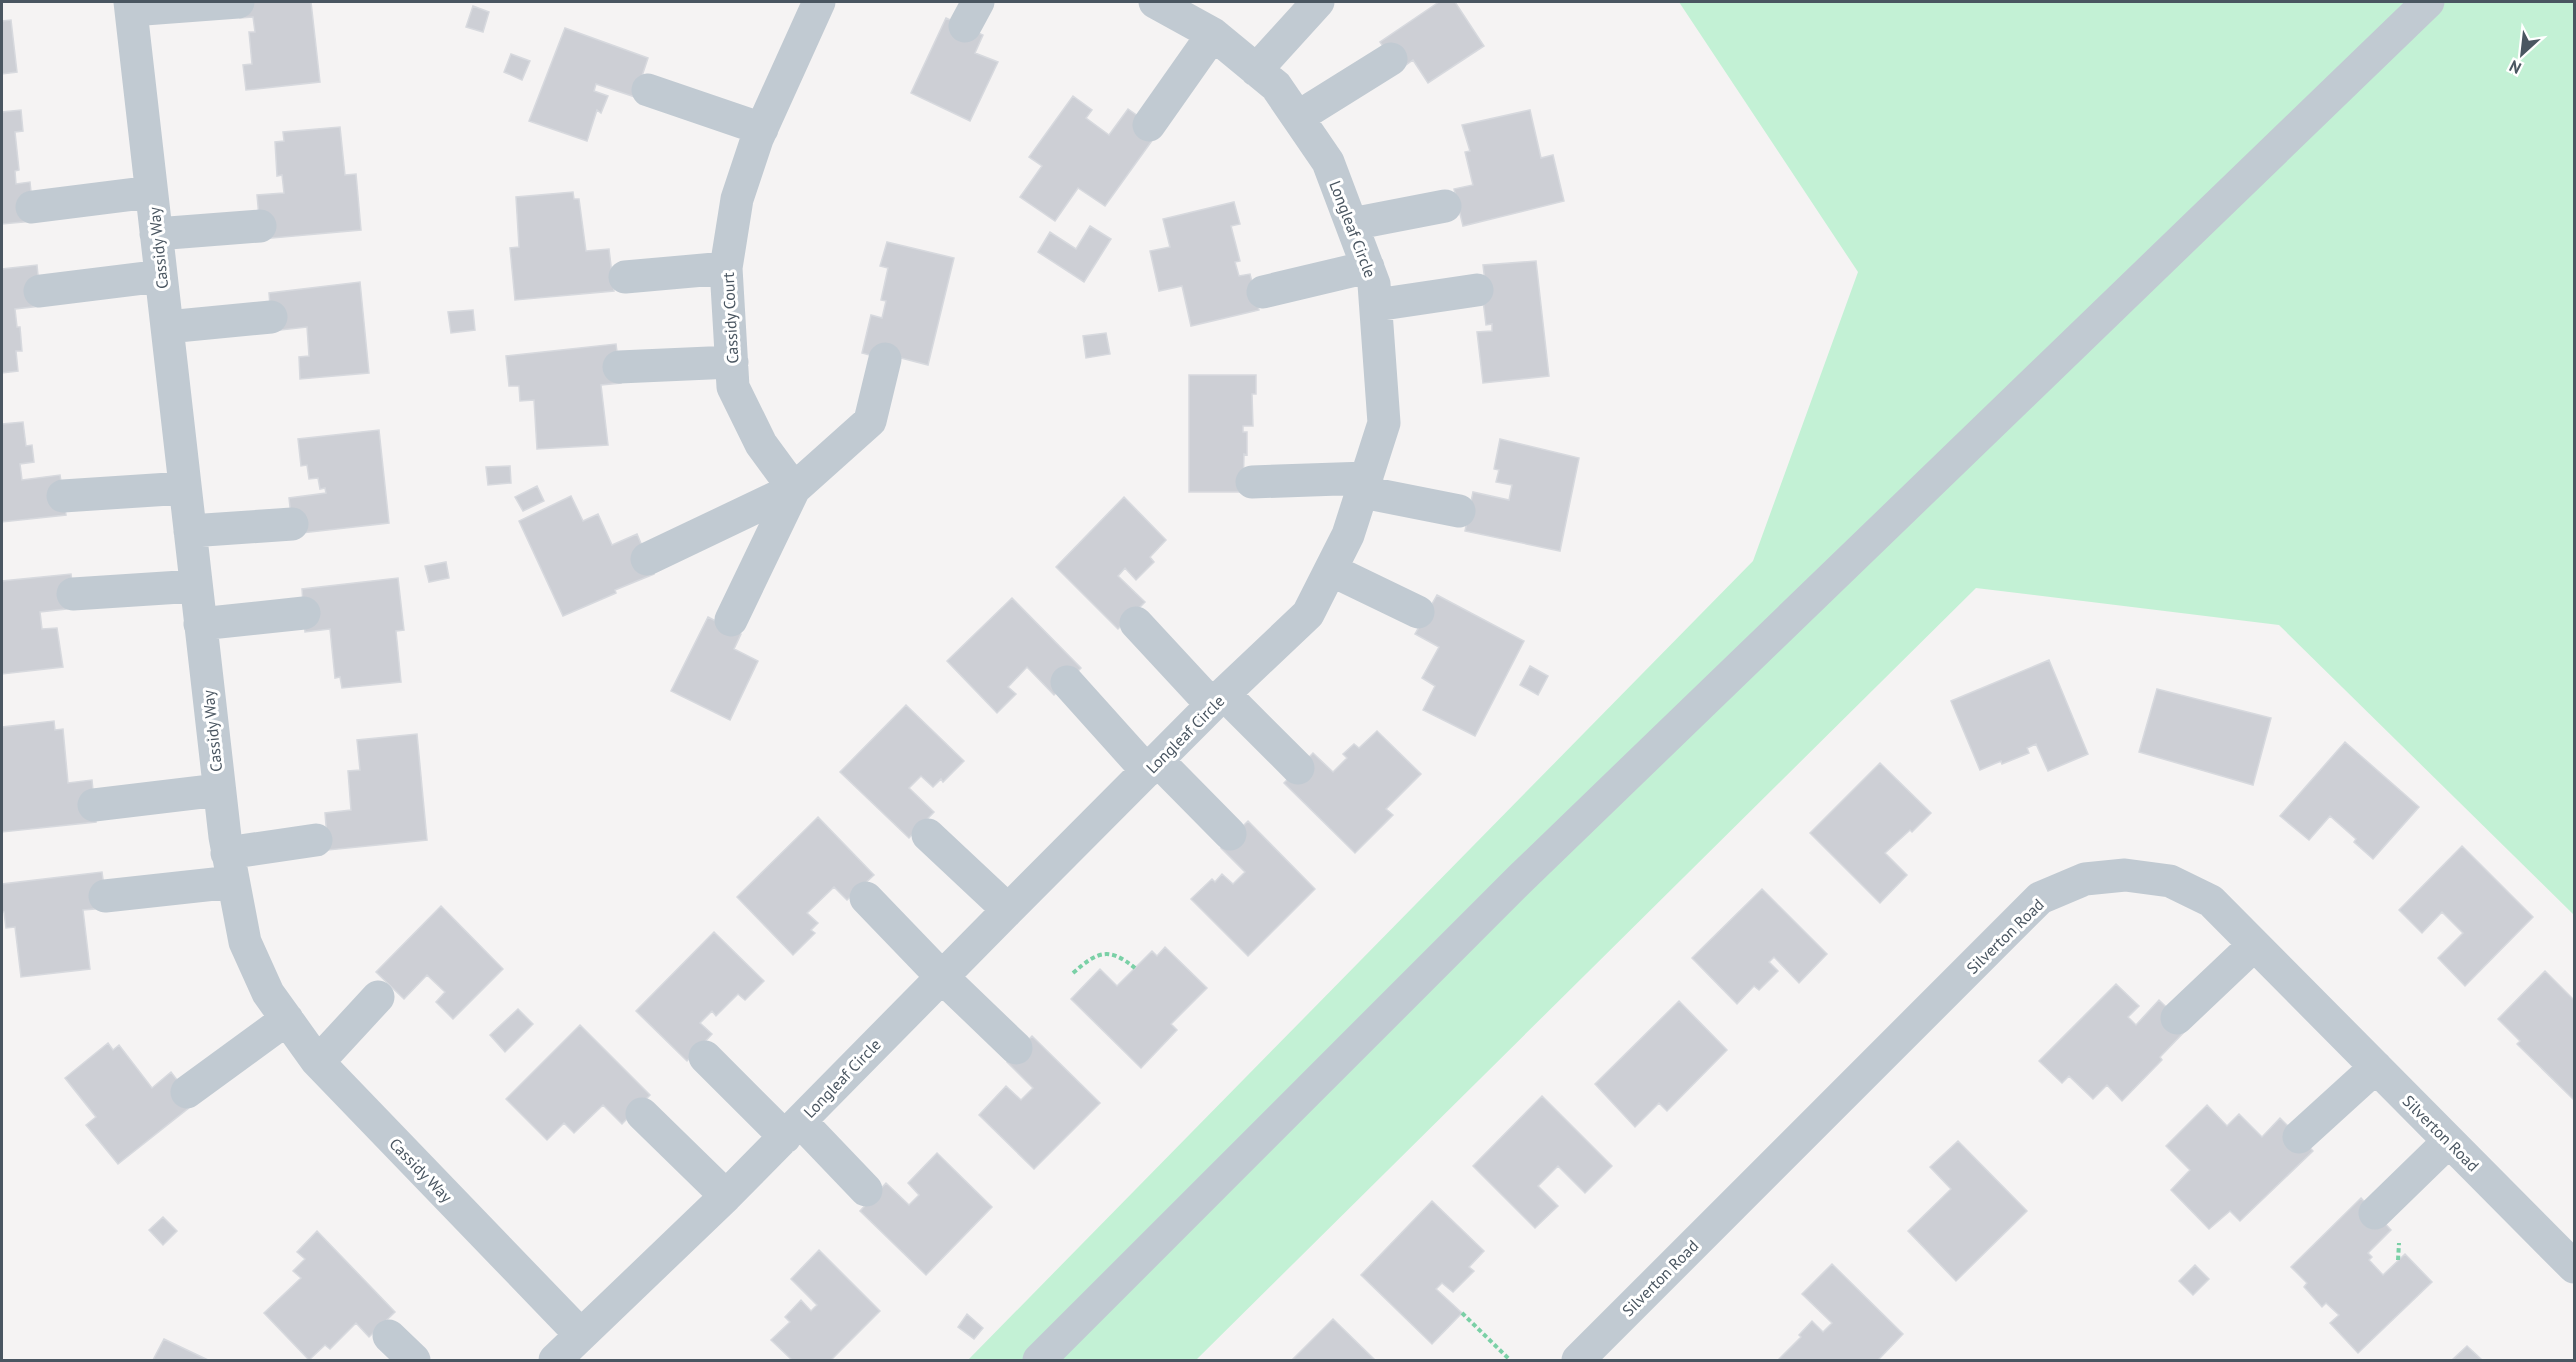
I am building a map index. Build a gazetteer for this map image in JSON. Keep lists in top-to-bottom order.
{
  "streets": {
    "street": [
      "Longleaf Circle",
      "Cassidy Way",
      "Cassidy Court",
      "Silverton Road"
    ]
  },
  "crossings": [
    ["Longleaf Circle", "Cassidy Way"]
  ],
  "north": "bottom left"
}
